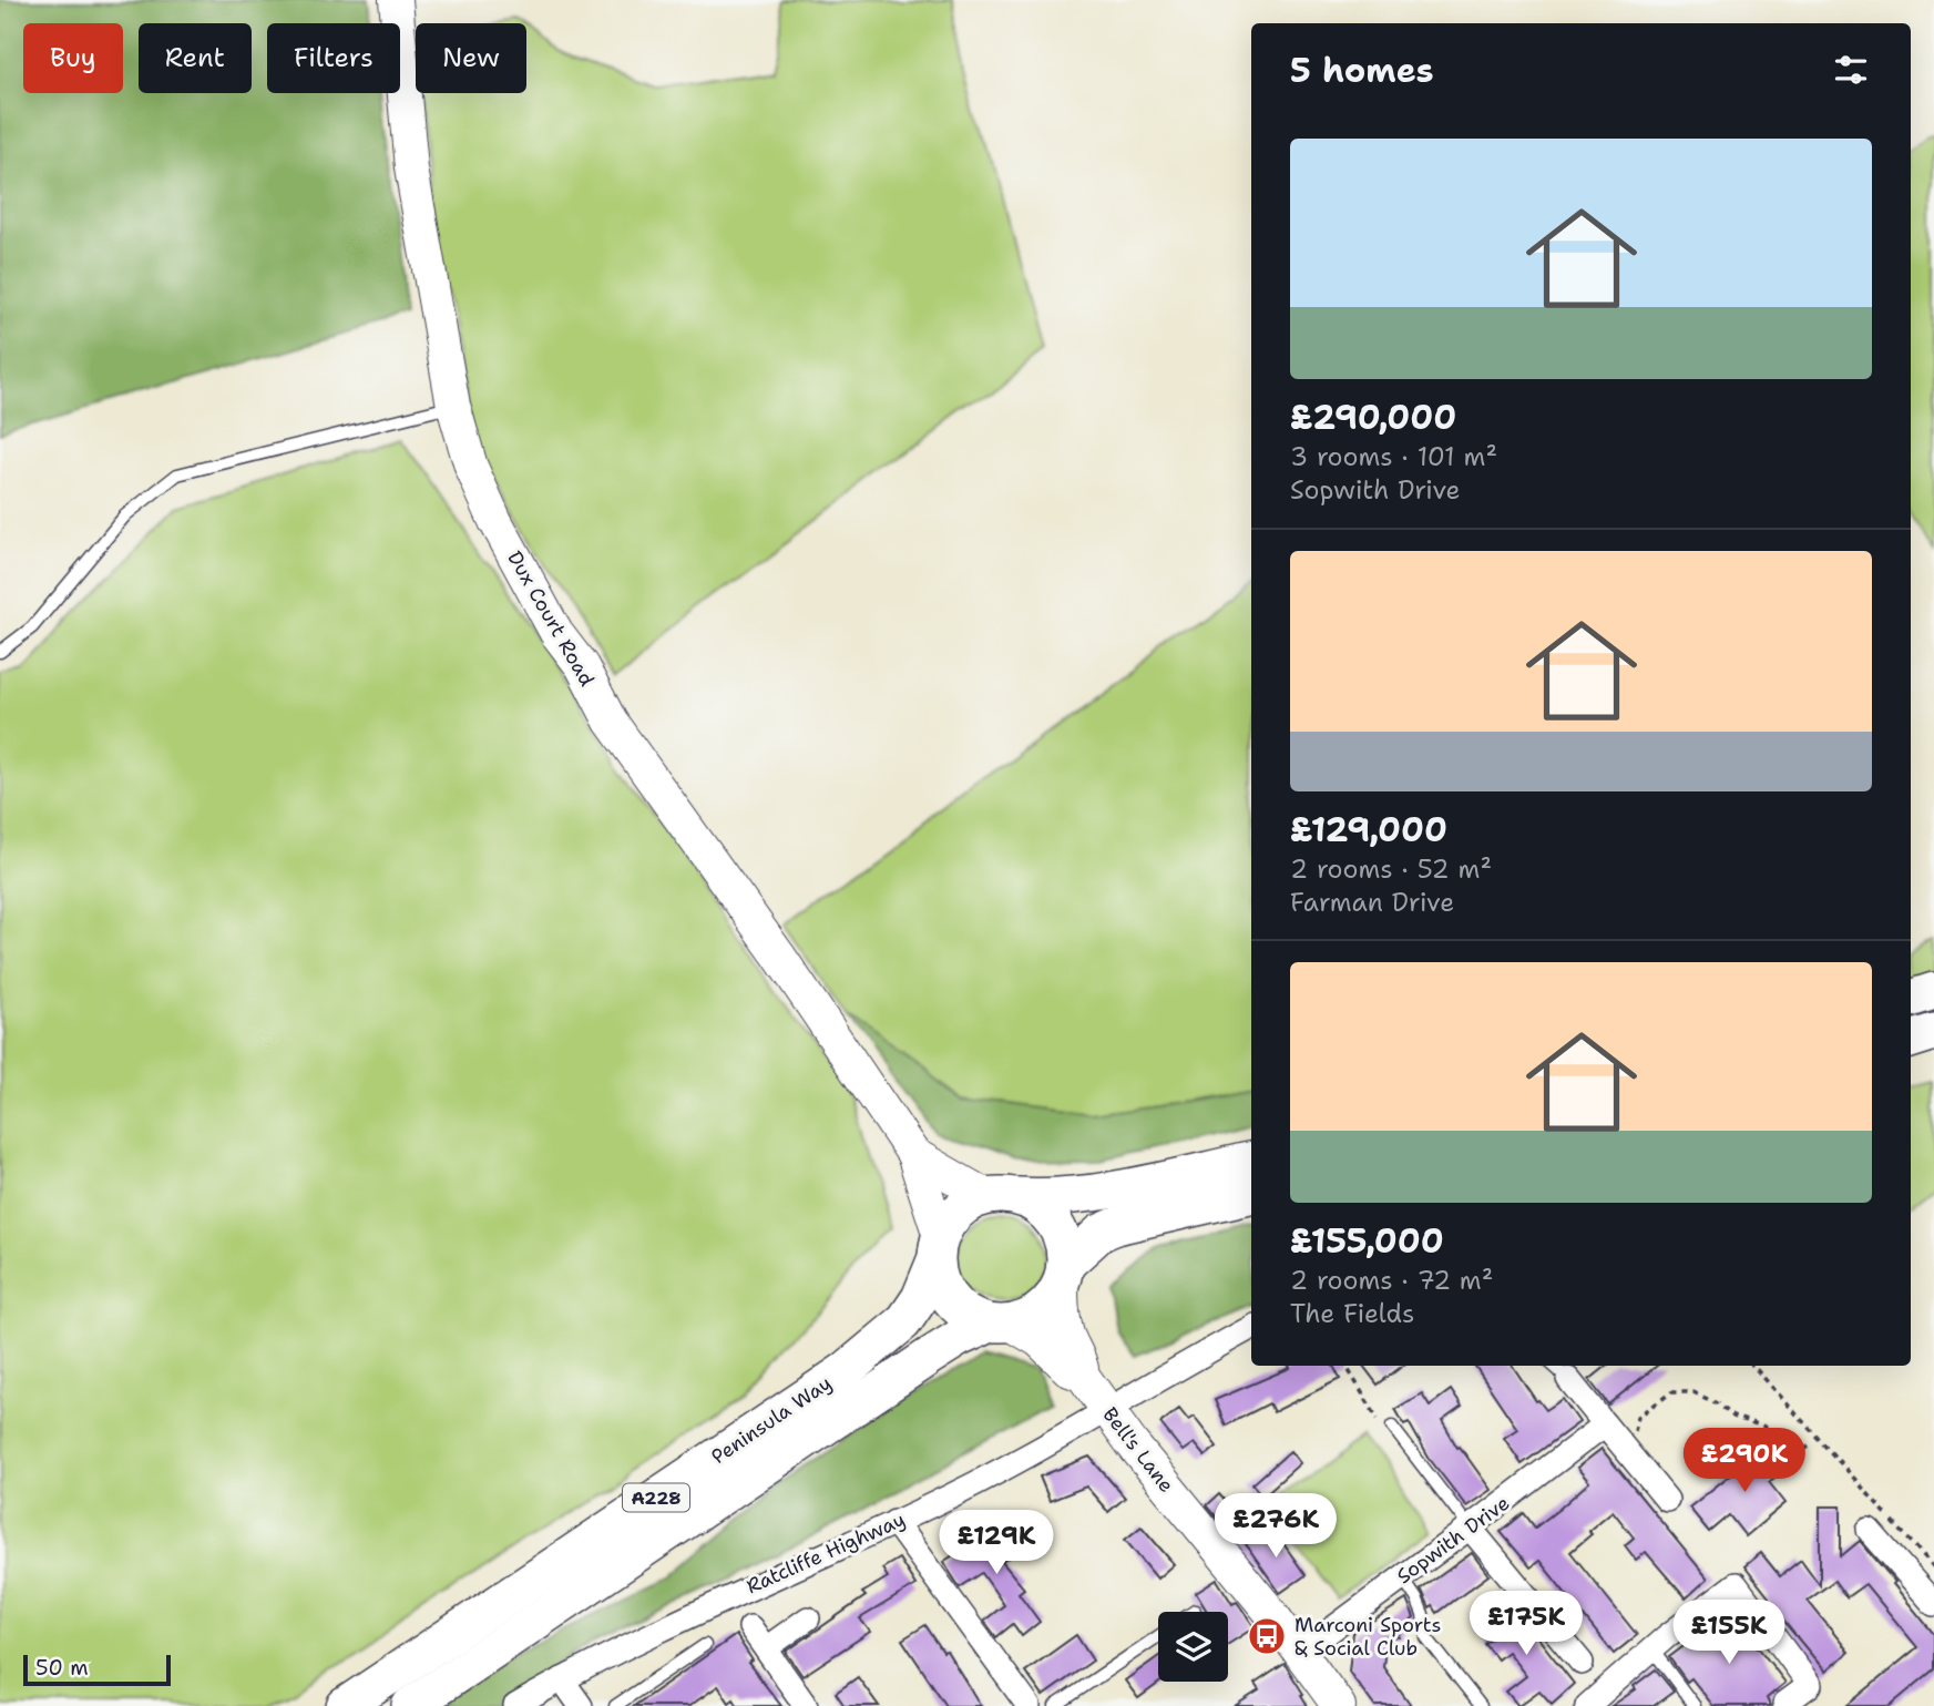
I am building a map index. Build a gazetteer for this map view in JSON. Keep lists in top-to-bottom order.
{
  "streets": {
    "main road": ["Peninsula Way", "A228"],
    "street": [
      "Dux Court Road",
      "Bell's Lane",
      "Sopwith Drive",
      "Ratcliffe Highway"
    ]
  },
  "crossings": [
    ["Dux Court Road", "Peninsula Way"],
    ["Dux Court Road", "Bell's Lane"],
    ["Peninsula Way", "Bell's Lane"],
    ["Bell's Lane", "Sopwith Drive"],
    ["Bell's Lane", "Ratcliffe Highway"]
  ],
  "places": {
    "bus stop": ["Marconi Sports & Social Club"]
  },
  "scale_bar": "50 m",
  "page": {
    "chip": [
      "Buy",
      "Rent",
      "Filters",
      "New"
    ],
    "heading": "5 homes",
    "list": [
      {
        "name": "£290,000",
        "note": "3 rooms · 101 m² · Sopwith Drive"
      },
      {
        "name": "£129,000",
        "note": "2 rooms · 52 m² · Farman Drive"
      },
      {
        "name": "£155,000",
        "note": "2 rooms · 72 m² · The Fields"
      }
    ],
    "price": [
      "£290K",
      "£276K",
      "£129K",
      "£175K",
      "£155K"
    ],
    "scale": "50 m"
  }
}
